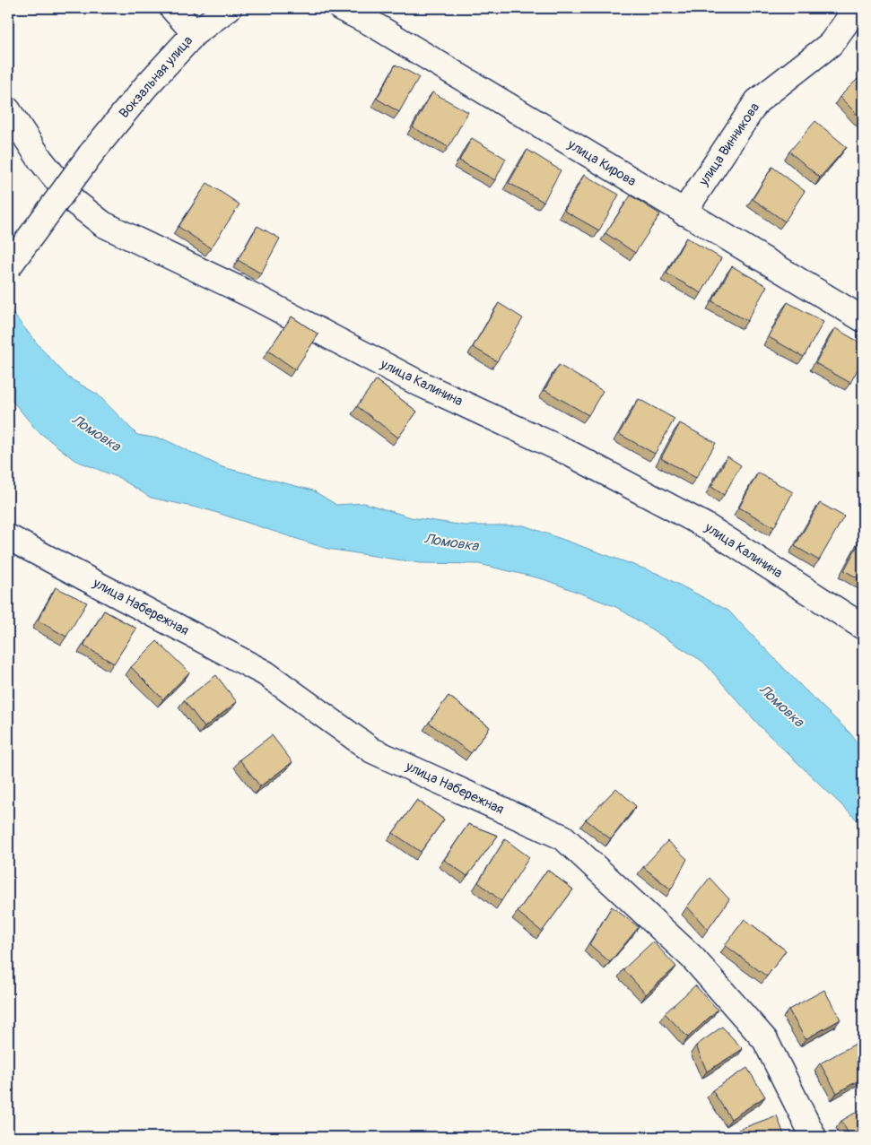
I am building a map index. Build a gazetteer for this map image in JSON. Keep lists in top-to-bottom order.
{
  "streets": {
    "street": [
      "Вокзальная улица",
      "улица Винникова",
      "улица Кирова",
      "улица Калинина",
      "улица Набережная"
    ]
  },
  "crossings": [
    ["улица Винникова", "улица Кирова"]
  ],
  "water": ["Ломовка"]
}
